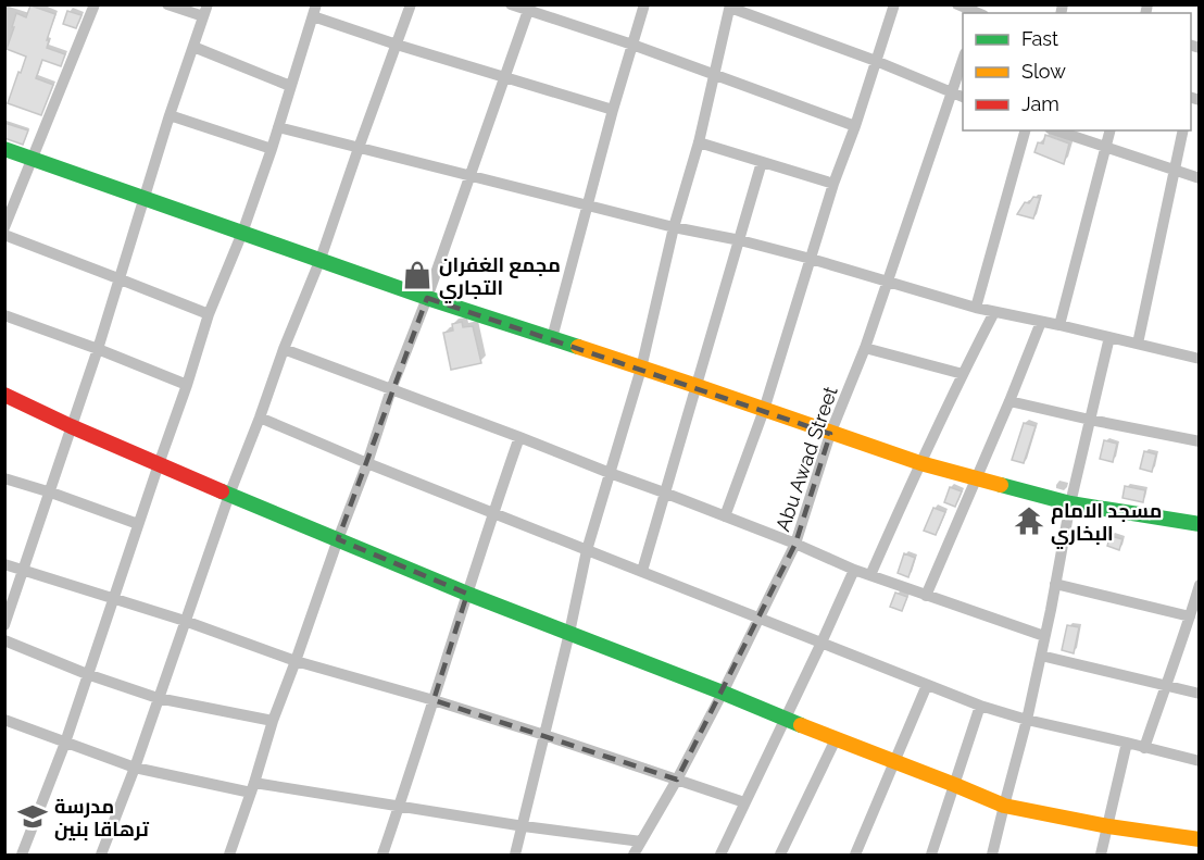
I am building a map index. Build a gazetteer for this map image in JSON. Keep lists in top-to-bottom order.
{
  "streets": {
    "street": ["Abu Awad Street"]
  },
  "places": {
    "shop": ["مجمع الغفران التجاري"],
    "temple": ["مسجد الامام البخاري"],
    "school or university": ["مدرسة ترهاقا بنين"]
  },
  "legend": ["Fast", "Slow", "Jam"]
}
